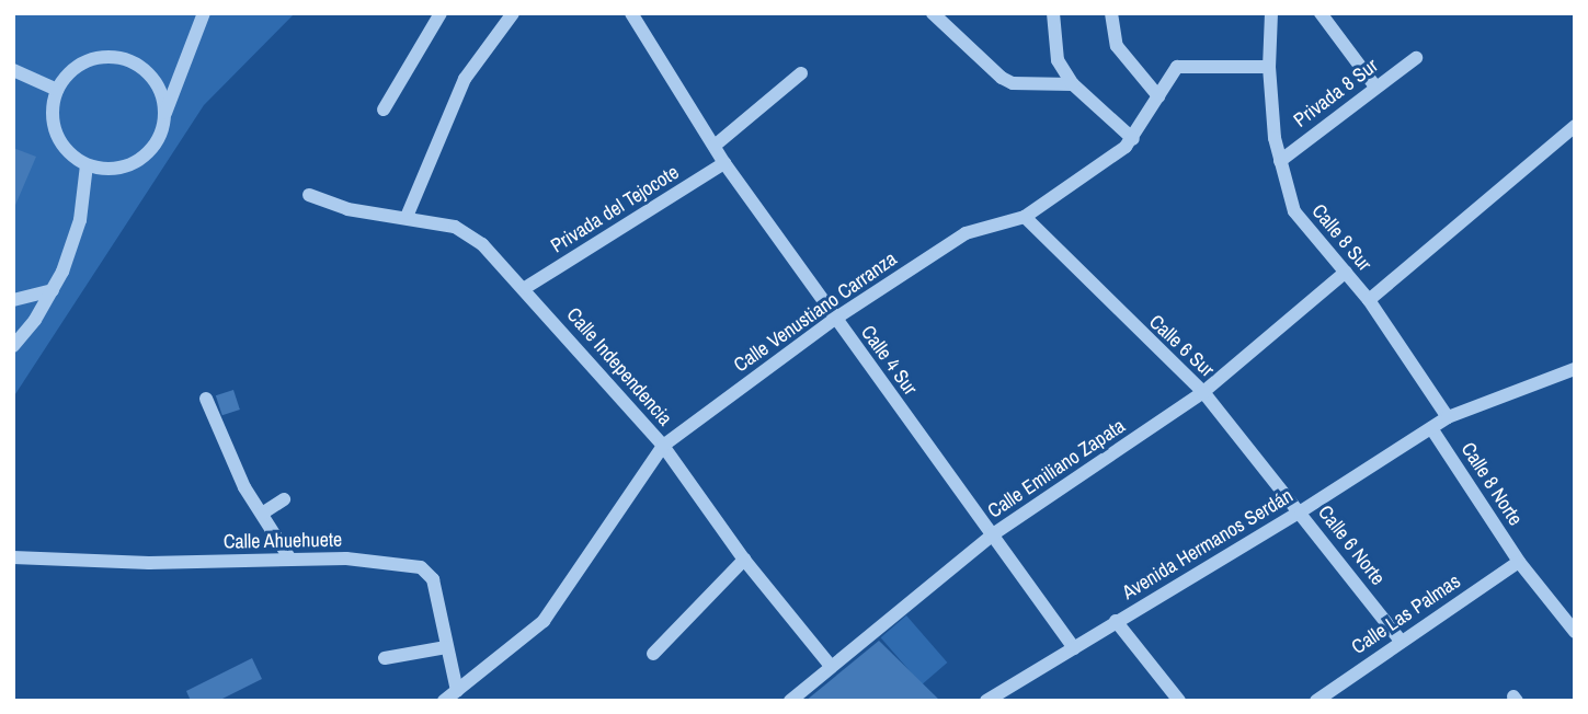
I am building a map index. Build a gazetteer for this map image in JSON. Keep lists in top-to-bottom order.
{
  "streets": {
    "street": [
      "Privada 8 Sur",
      "Privada del Tejocote",
      "Calle 8 Sur",
      "Calle Venustiano Carranza",
      "Calle 6 Sur",
      "Calle 4 Sur",
      "Calle Independencia",
      "Calle Emiliano Zapata",
      "Calle 8 Norte",
      "Calle Ahuehuete",
      "Avenida Hermanos Serdán",
      "Calle 6 Norte",
      "Calle Las Palmas"
    ]
  },
  "crossings": [
    ["Privada 8 Sur", "Calle 8 Sur"],
    ["Privada del Tejocote", "Calle 4 Sur"],
    ["Privada del Tejocote", "Calle Independencia"],
    ["Calle 8 Sur", "Calle Venustiano Carranza"],
    ["Calle 8 Sur", "Calle Emiliano Zapata"],
    ["Calle 8 Sur", "Avenida Hermanos Serdán"],
    ["Calle Venustiano Carranza", "Calle 6 Sur"],
    ["Calle Venustiano Carranza", "Calle 4 Sur"],
    ["Calle Venustiano Carranza", "Calle Independencia"],
    ["Calle Venustiano Carranza", "Calle Ahuehuete"],
    ["Calle 6 Sur", "Calle Emiliano Zapata"],
    ["Calle 6 Sur", "Avenida Hermanos Serdán"],
    ["Calle 6 Sur", "Calle 6 Norte"],
    ["Calle 4 Sur", "Calle Emiliano Zapata"],
    ["Calle 4 Sur", "Avenida Hermanos Serdán"],
    ["Calle Independencia", "Calle Emiliano Zapata"],
    ["Calle 8 Norte", "Avenida Hermanos Serdán"],
    ["Calle 8 Norte", "Calle Las Palmas"],
    ["Avenida Hermanos Serdán", "Calle 6 Norte"],
    ["Calle 6 Norte", "Calle Las Palmas"]
  ]
}
